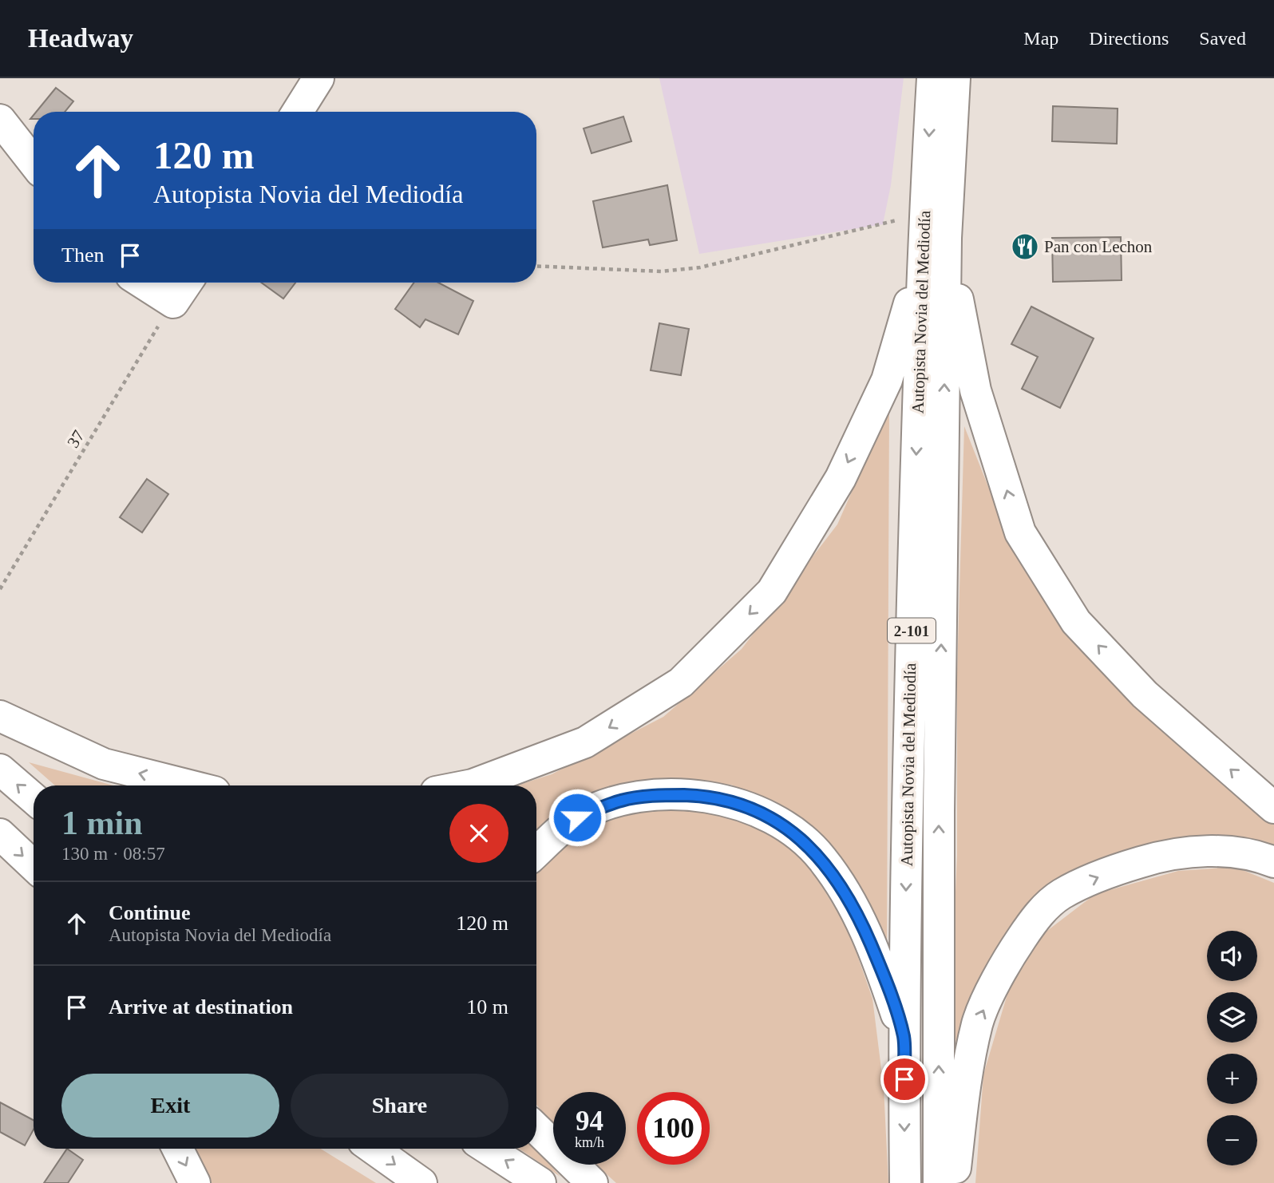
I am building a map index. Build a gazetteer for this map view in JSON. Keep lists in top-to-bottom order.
{
  "streets": {
    "main road": ["Autopista Novia del Mediodía", "2-101"],
    "path": ["37"]
  },
  "places": {
    "restaurant": ["Pan con Lechon"]
  },
  "page": {
    "header": "Headway",
    "nav": ["Map", "Directions", "Saved"],
    "turn": ["120 m", "Autopista Novia del Mediodía"],
    "then": "Then",
    "heading": ["1 min", "130 m · 08:57"],
    "list": [
      {
        "name": "Continue",
        "note": "Autopista Novia del Mediodía",
        "value": "120 m"
      },
      {
        "name": "Arrive at destination",
        "value": "10 m"
      }
    ],
    "map_buttons": ["+", "−"],
    "buttons": ["Exit", "Share"],
    "speed": "94 km/h",
    "limit": "100"
  }
}
